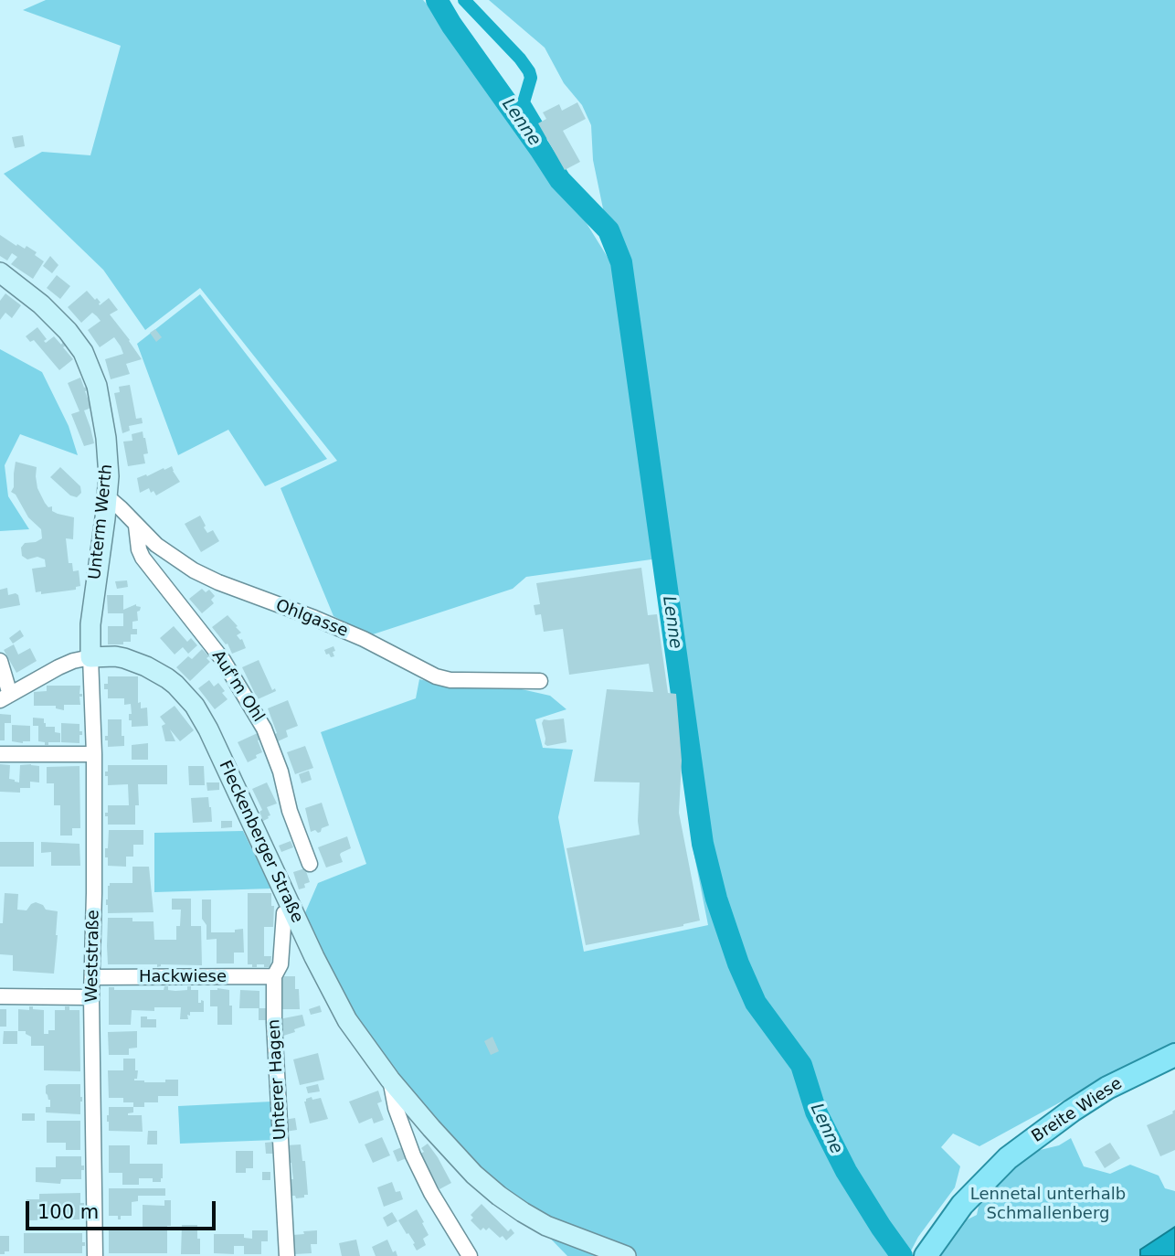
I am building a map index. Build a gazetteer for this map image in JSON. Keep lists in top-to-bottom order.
{
  "streets": {
    "main road": ["Breite Wiese"],
    "street": [
      "Unterm Werth",
      "Ohlgasse",
      "Auf'm Ohl",
      "Fleckenberger Straße",
      "Weststraße",
      "Hackwiese",
      "Unterer Hagen"
    ]
  },
  "crossings": [
    ["Unterm Werth", "Ohlgasse"],
    ["Unterm Werth", "Fleckenberger Straße"],
    ["Unterm Werth", "Weststraße"],
    ["Ohlgasse", "Auf'm Ohl"],
    ["Fleckenberger Straße", "Weststraße"],
    ["Fleckenberger Straße", "Unterer Hagen"],
    ["Weststraße", "Hackwiese"],
    ["Hackwiese", "Unterer Hagen"]
  ],
  "water": ["Lenne"],
  "parks": ["Lennetal unterhalb Schmallenberg"],
  "scale_bar": "100 m"
}
